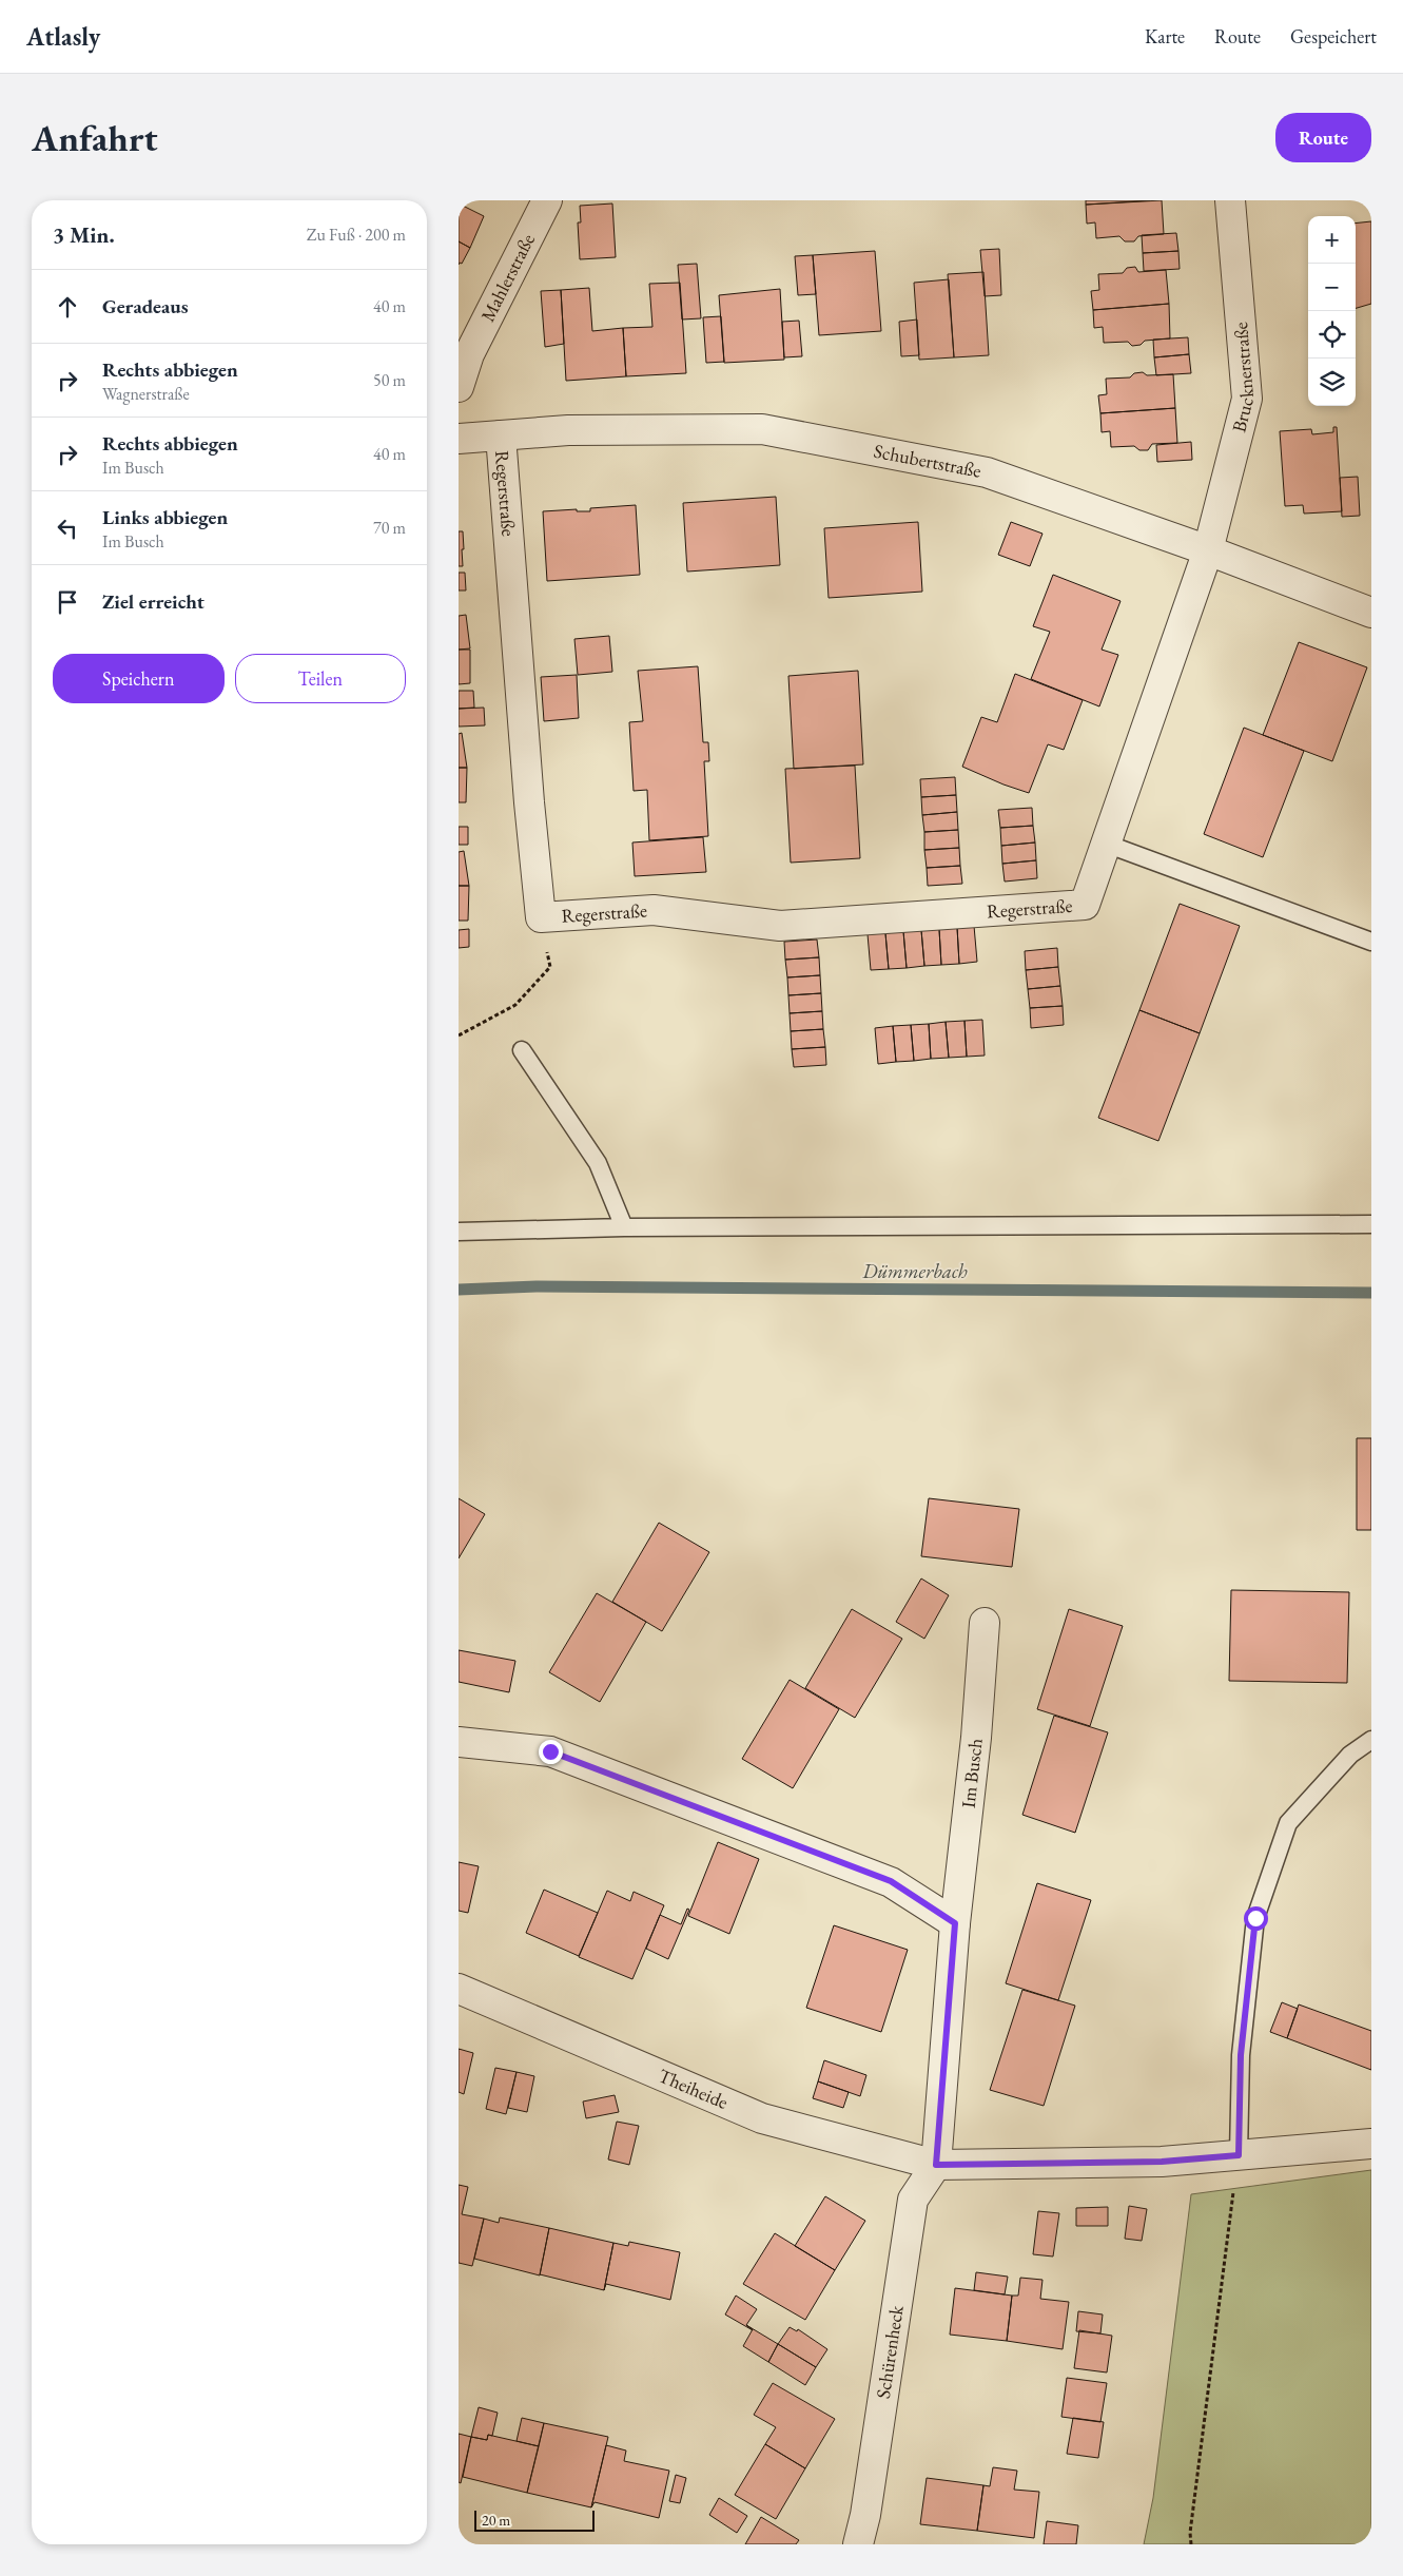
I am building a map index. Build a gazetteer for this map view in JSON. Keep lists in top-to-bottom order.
{
  "streets": {
    "street": [
      "Mahlerstraße",
      "Brucknerstraße",
      "Schubertstraße",
      "Regerstraße",
      "Im Busch",
      "Theiheide",
      "Schürenheck"
    ]
  },
  "crossings": [
    ["Brucknerstraße", "Schubertstraße"],
    ["Brucknerstraße", "Regerstraße"],
    ["Schubertstraße", "Regerstraße"],
    ["Im Busch", "Theiheide"],
    ["Im Busch", "Schürenheck"],
    ["Theiheide", "Schürenheck"]
  ],
  "water": ["Dümmerbach"],
  "scale_bar": "20 m",
  "page": {
    "header": "Atlasly",
    "nav": ["Karte", "Route", "Gespeichert"],
    "buttons": [
      "Route",
      ["Speichern", "Teilen"]
    ],
    "title": "Anfahrt",
    "heading": ["3 Min.", "Zu Fuß · 200 m"],
    "map_buttons": ["+", "−"],
    "list": [
      ["Geradeaus", "40 m"],
      ["Rechts abbiegen", "Wagnerstraße", "50 m"],
      ["Rechts abbiegen", "Im Busch", "40 m"],
      ["Links abbiegen", "Im Busch", "70 m"],
      "Ziel erreicht"
    ],
    "scale": "20 m"
  }
}
